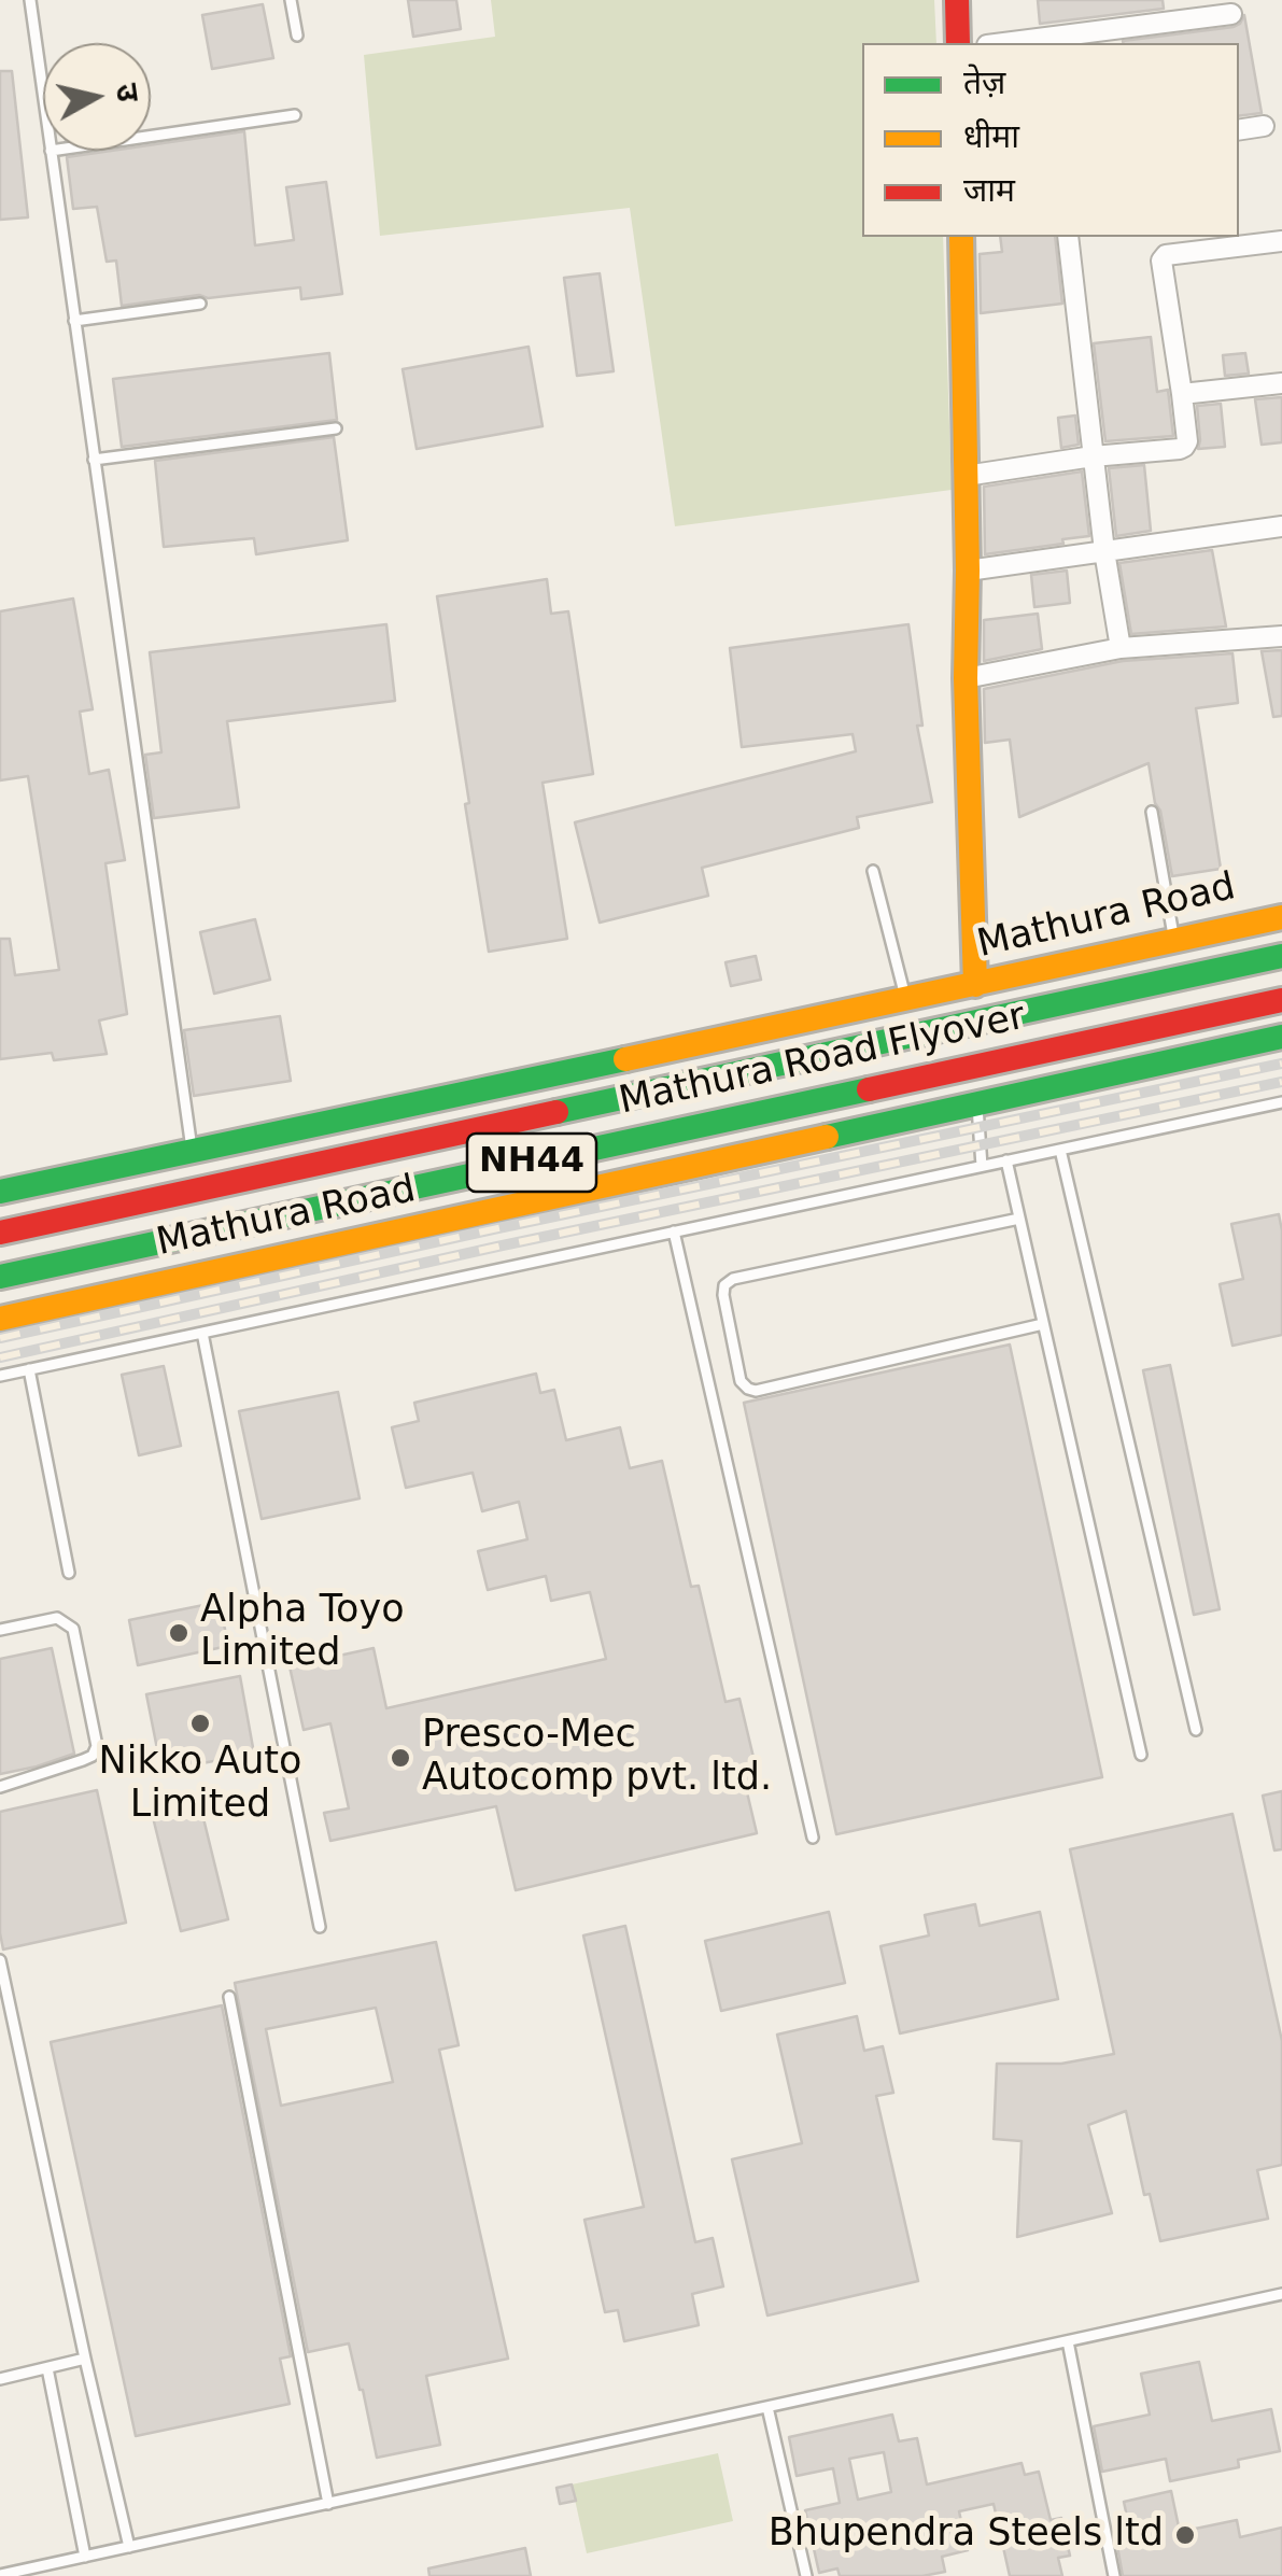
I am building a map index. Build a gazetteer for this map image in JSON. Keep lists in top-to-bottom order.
{
  "streets": {
    "main road": ["Mathura Road", "Mathura Road Flyover", "NH44"]
  },
  "places": [
    "Alpha Toyo Limited",
    "Nikko Auto Limited",
    "Presco-Mec Autocomp pvt. ltd.",
    "Bhupendra Steels ltd"
  ],
  "legend": ["तेज़", "धीमा", "जाम"],
  "north": "right"
}
